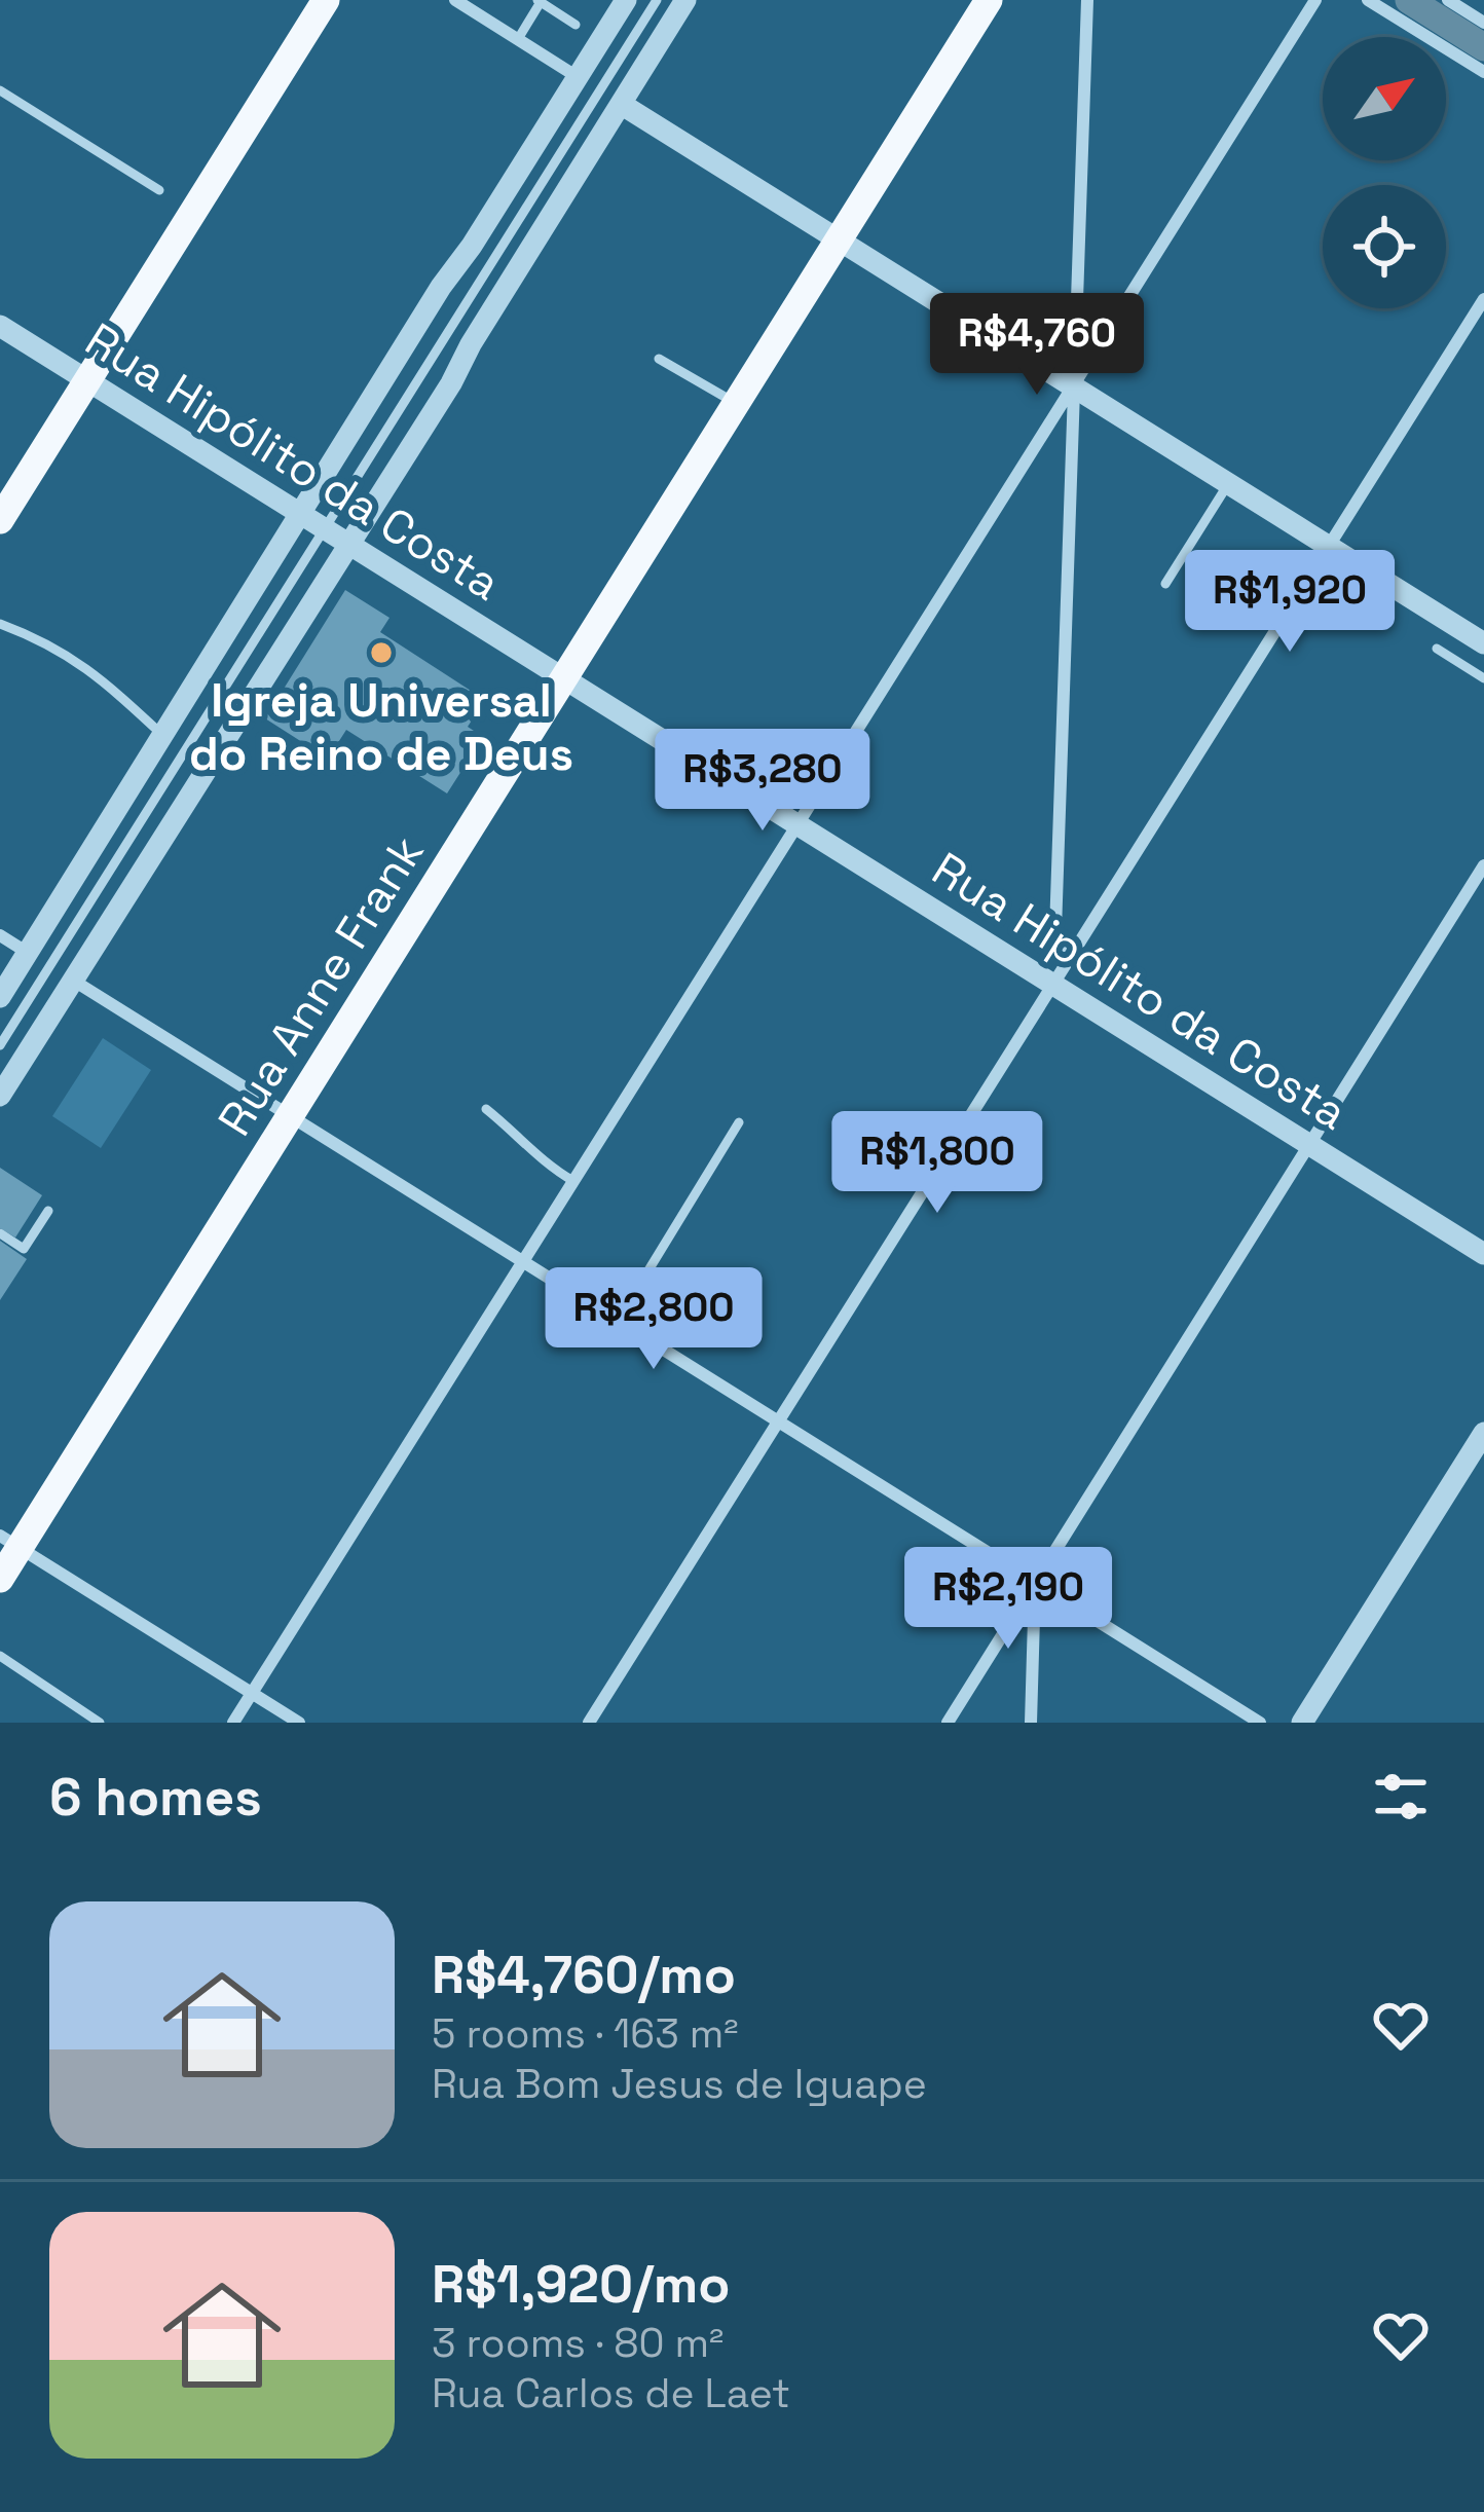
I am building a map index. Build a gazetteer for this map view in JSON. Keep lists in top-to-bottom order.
{
  "streets": {
    "main road": ["Rua Anne Frank"],
    "street": ["Rua Hipólito da Costa"]
  },
  "crossings": [
    ["Rua Hipólito da Costa", "Rua Anne Frank"]
  ],
  "places": ["Igreja Universal do Reino de Deus"],
  "north": "top right",
  "page": {
    "price": [
      "R$4,760",
      "R$1,920",
      "R$3,280",
      "R$1,800",
      "R$2,800",
      "R$2,190"
    ],
    "heading": "6 homes",
    "list": [
      {
        "name": "R$4,760/mo",
        "note": "5 rooms · 163 m² · Rua Bom Jesus de Iguape"
      },
      {
        "name": "R$1,920/mo",
        "note": "3 rooms · 80 m² · Rua Carlos de Laet"
      }
    ]
  }
}
